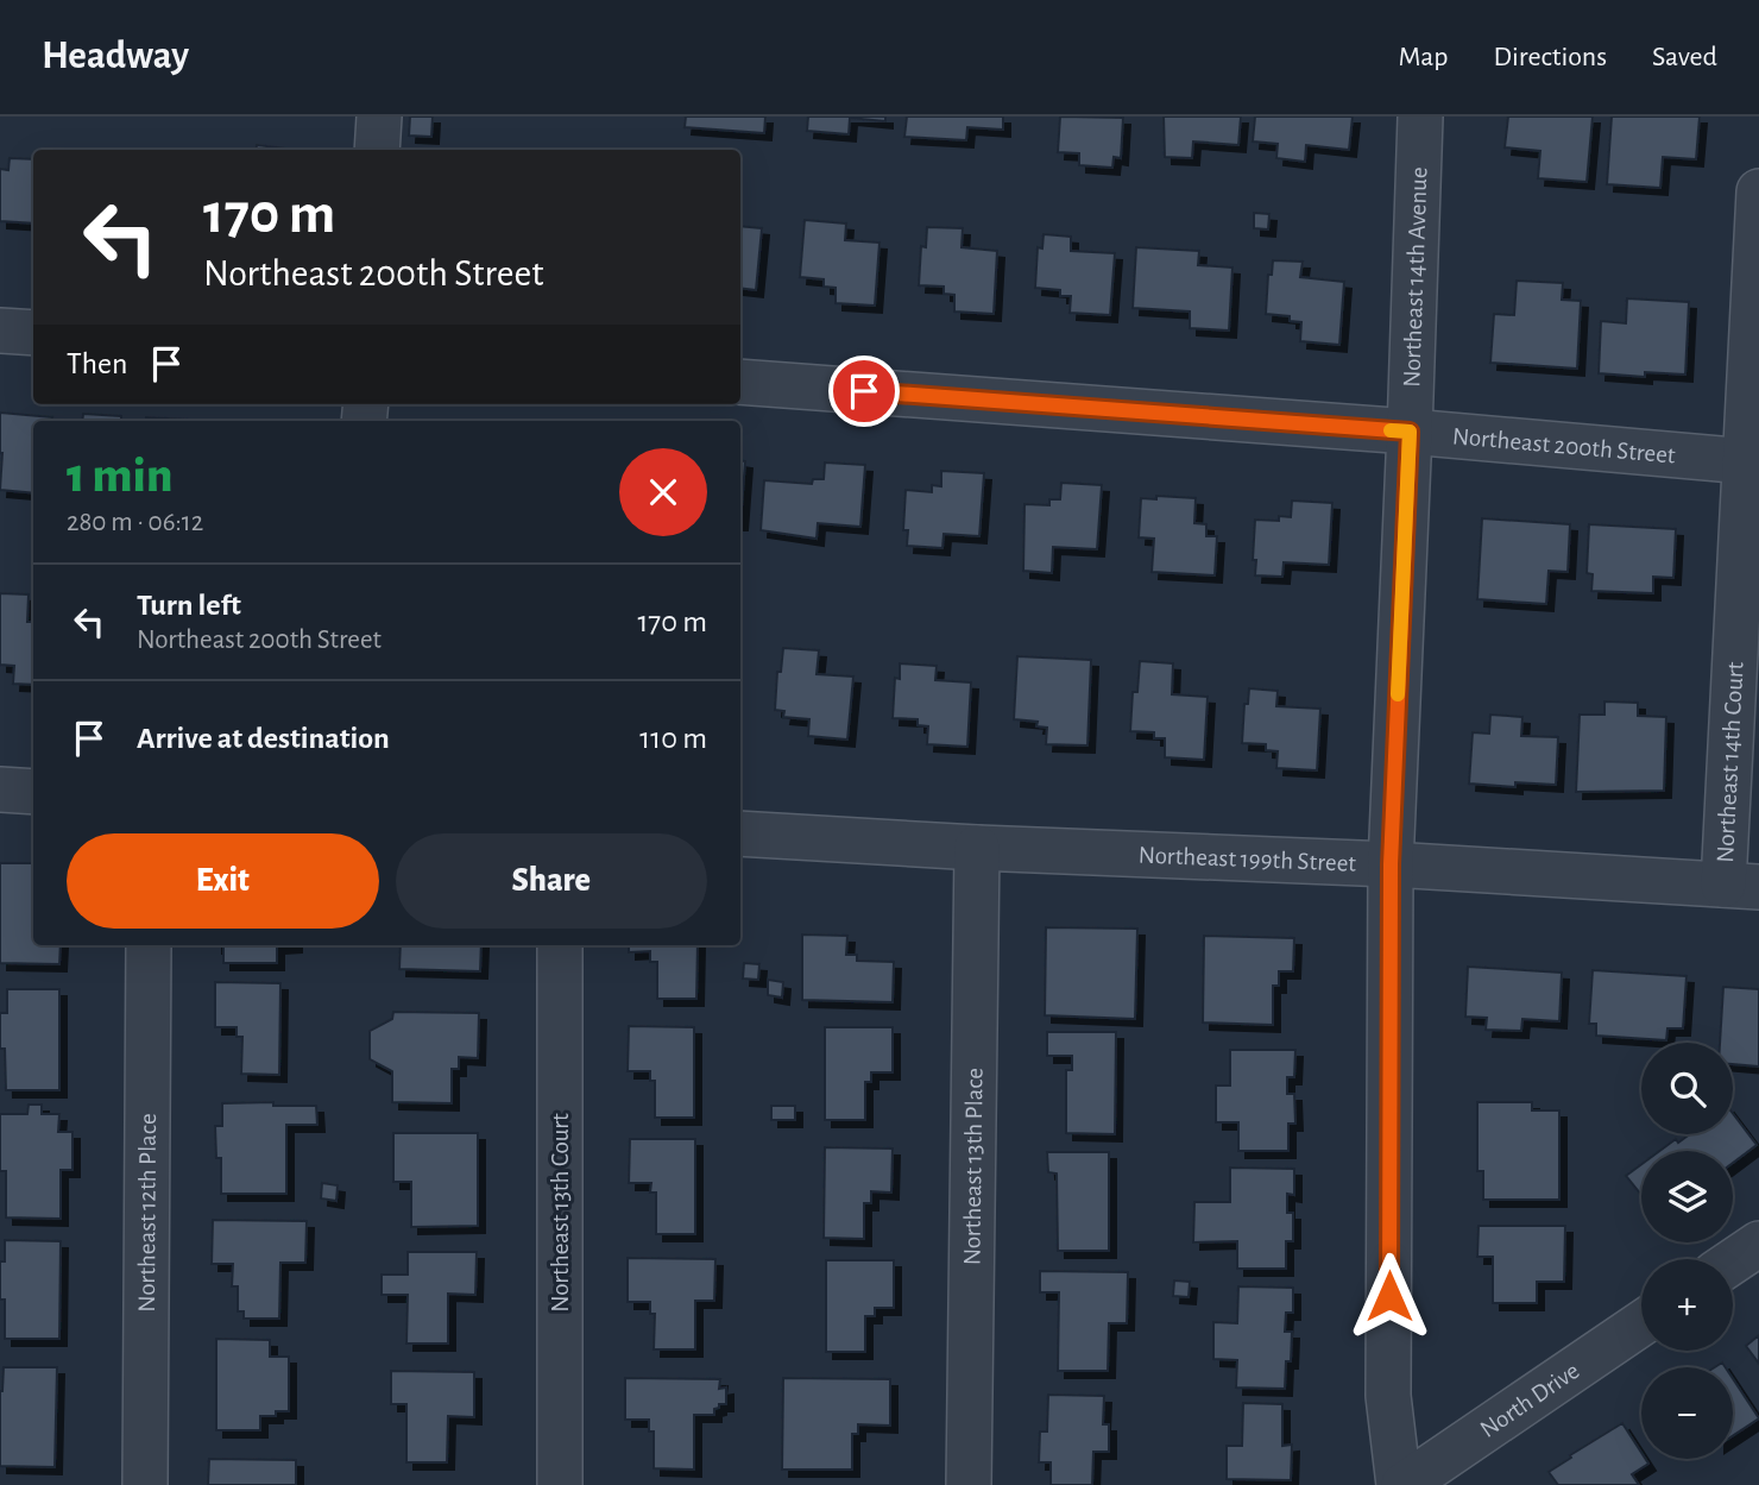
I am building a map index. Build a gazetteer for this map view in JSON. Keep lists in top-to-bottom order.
{
  "streets": {
    "street": [
      "Northeast 14th Avenue",
      "Northeast 200th Street",
      "Northeast 14th Court",
      "Northeast 199th Street",
      "Northeast 13th Place",
      "Northeast 12th Place",
      "Northeast 13th Court",
      "North Drive"
    ]
  },
  "crossings": [
    ["Northeast 14th Avenue", "Northeast 200th Street"],
    ["Northeast 14th Avenue", "Northeast 199th Street"],
    ["Northeast 14th Avenue", "North Drive"],
    ["Northeast 200th Street", "Northeast 14th Court"],
    ["Northeast 14th Court", "Northeast 199th Street"],
    ["Northeast 199th Street", "Northeast 13th Place"]
  ],
  "page": {
    "header": "Headway",
    "nav": ["Map", "Directions", "Saved"],
    "turn": ["170 m", "Northeast 200th Street"],
    "then": "Then",
    "heading": ["1 min", "280 m · 06:12"],
    "list": [
      {
        "name": "Turn left",
        "note": "Northeast 200th Street",
        "value": "170 m"
      },
      {
        "name": "Arrive at destination",
        "value": "110 m"
      }
    ],
    "buttons": ["Exit", "Share"],
    "map_buttons": ["+", "−"]
  }
}
